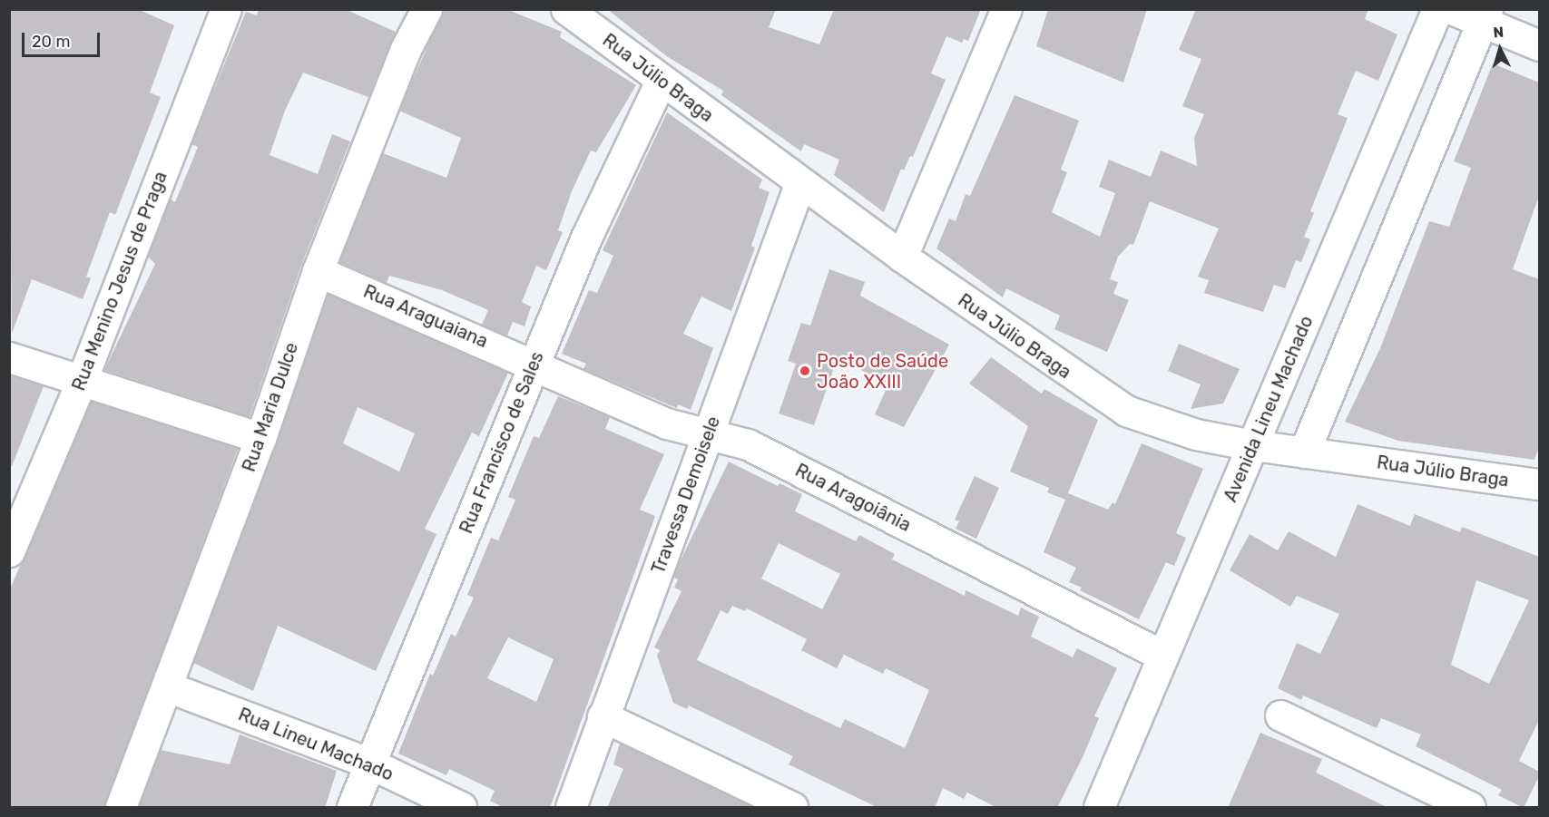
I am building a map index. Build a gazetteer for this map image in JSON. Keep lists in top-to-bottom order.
{
  "streets": {
    "street": [
      "Rua Júlio Braga",
      "Rua Menino Jesus de Praga",
      "Rua Araguaiana",
      "Rua Maria Dulce",
      "Avenida Lineu Machado",
      "Rua Francisco de Sales",
      "Travessa Demoisele",
      "Rua Aragoiânia",
      "Rua Lineu Machado"
    ]
  },
  "crossings": [
    ["Rua Júlio Braga", "Avenida Lineu Machado"],
    ["Rua Júlio Braga", "Rua Francisco de Sales"],
    ["Rua Júlio Braga", "Travessa Demoisele"],
    ["Rua Araguaiana", "Rua Maria Dulce"],
    ["Rua Araguaiana", "Rua Francisco de Sales"],
    ["Rua Araguaiana", "Rua Aragoiânia"],
    ["Rua Maria Dulce", "Rua Lineu Machado"],
    ["Avenida Lineu Machado", "Rua Aragoiânia"],
    ["Rua Francisco de Sales", "Rua Aragoiânia"],
    ["Rua Francisco de Sales", "Rua Lineu Machado"],
    ["Travessa Demoisele", "Rua Aragoiânia"]
  ],
  "places": ["Posto de Saúde João XXIII"],
  "scale_bar": "20 m",
  "north": "top"
}
